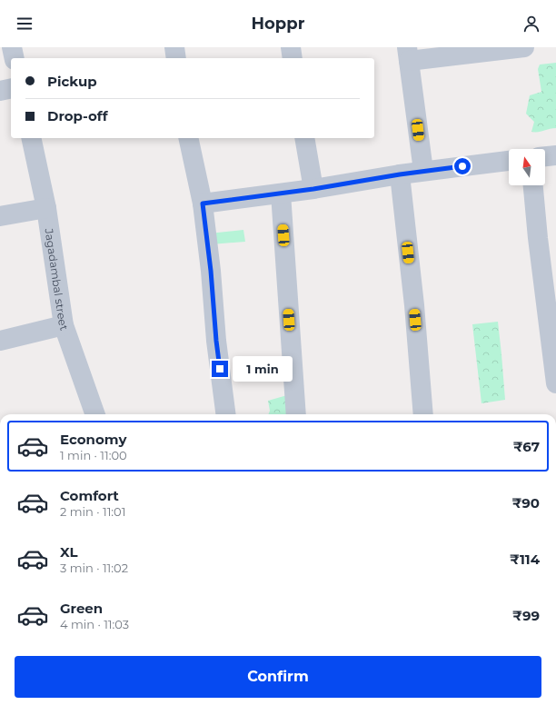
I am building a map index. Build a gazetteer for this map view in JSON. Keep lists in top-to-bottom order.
{
  "streets": {
    "street": ["Jagadambal street"]
  },
  "north": "top",
  "page": {
    "header": "Hoppr",
    "banner": ["Pickup", "Drop-off"],
    "bubble": "1 min",
    "list": [
      {
        "name": "Economy",
        "note": "1 min · 11:00",
        "value": "₹67"
      },
      {
        "name": "Comfort",
        "note": "2 min · 11:01",
        "value": "₹90"
      },
      {
        "name": "XL",
        "note": "3 min · 11:02",
        "value": "₹114"
      },
      {
        "name": "Green",
        "note": "4 min · 11:03",
        "value": "₹99"
      }
    ],
    "buttons": "Confirm"
  }
}
